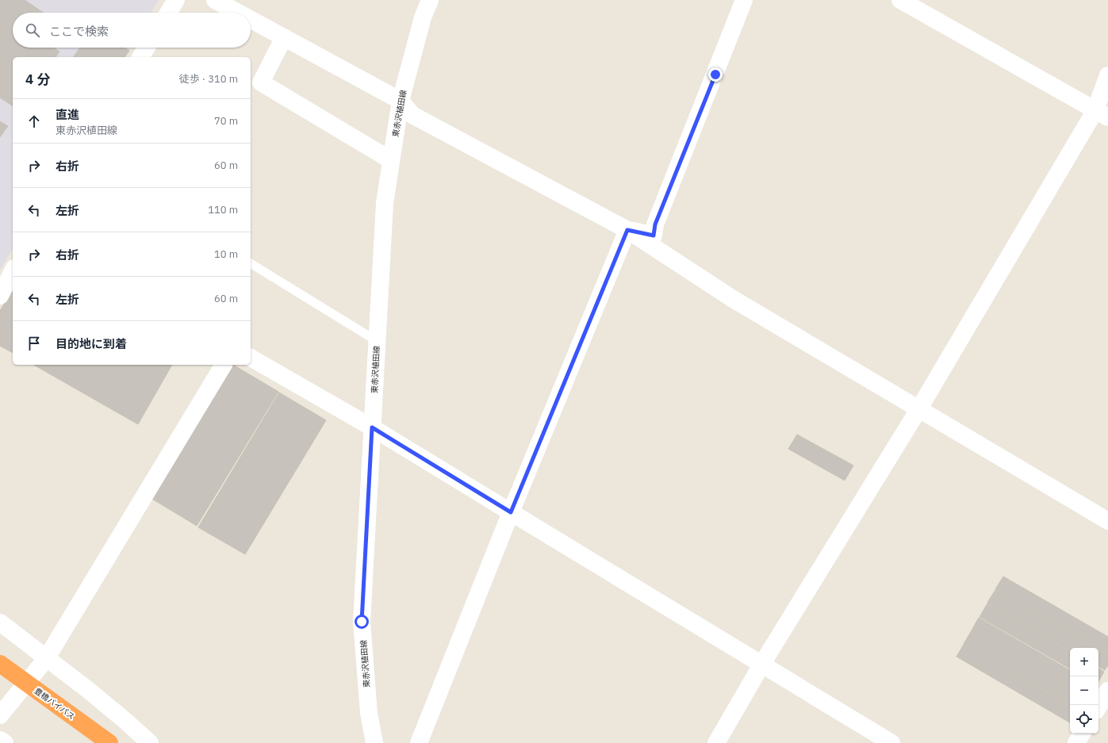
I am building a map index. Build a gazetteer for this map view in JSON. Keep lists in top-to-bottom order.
{
  "streets": {
    "highway": ["豊橋バイパス"],
    "street": ["東赤沢植田線"]
  },
  "page": {
    "search": "ここで検索",
    "heading": ["4 分", "徒歩 · 310 m"],
    "list": [
      ["直進", "東赤沢植田線", "70 m"],
      ["右折", "60 m"],
      ["左折", "110 m"],
      ["右折", "10 m"],
      ["左折", "60 m"],
      "目的地に到着"
    ],
    "map_buttons": ["+", "−"]
  }
}
